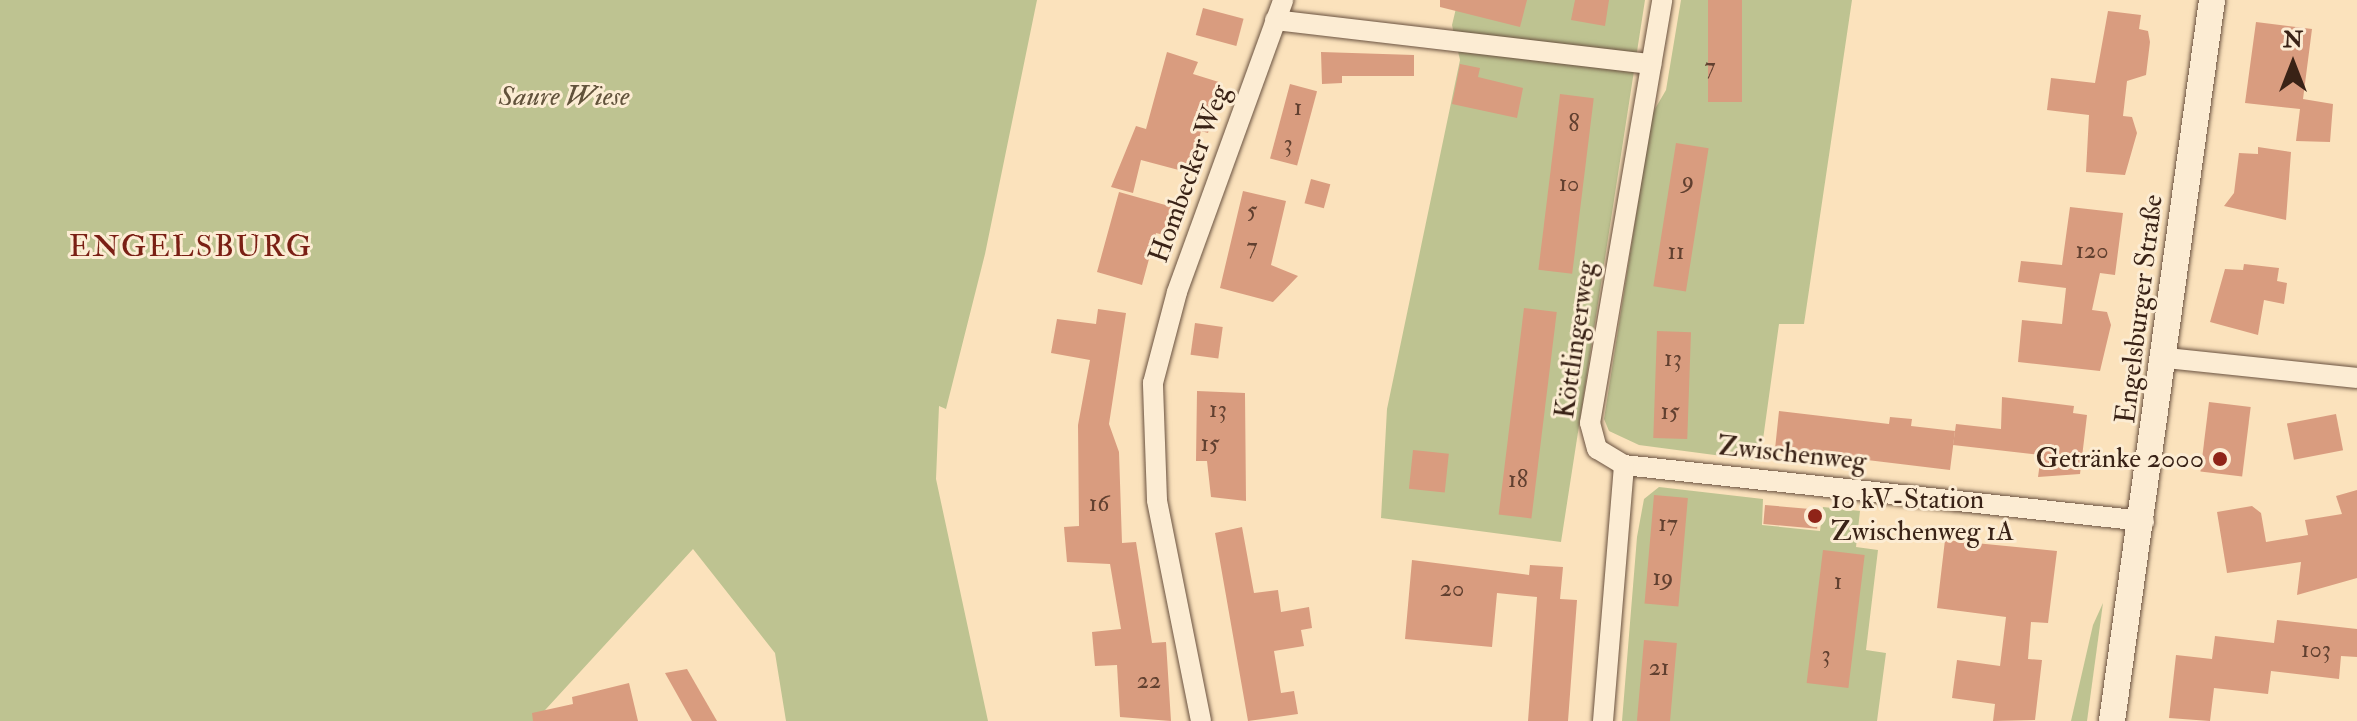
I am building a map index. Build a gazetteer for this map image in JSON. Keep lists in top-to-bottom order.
{
  "streets": {
    "street": [
      "Hombecker Weg",
      "Engelsburger Straße",
      "Köttlingerweg",
      "Zwischenweg"
    ]
  },
  "crossings": [
    ["Engelsburger Straße", "Zwischenweg"],
    ["Köttlingerweg", "Zwischenweg"]
  ],
  "districts": ["ENGELSBURG"],
  "parks": ["Saure Wiese"],
  "places": ["Getränke 2000", "10 kV-Station Zwischenweg 1A"],
  "house_numbers": [
    "7",
    "1",
    "8",
    "3",
    "9",
    "10",
    "5",
    "7",
    "120",
    "11",
    "13",
    "13",
    "15",
    "15",
    "18",
    "16",
    "17",
    "19",
    "1",
    "20",
    "103",
    "3",
    "21",
    "22"
  ],
  "north": "top"
}
